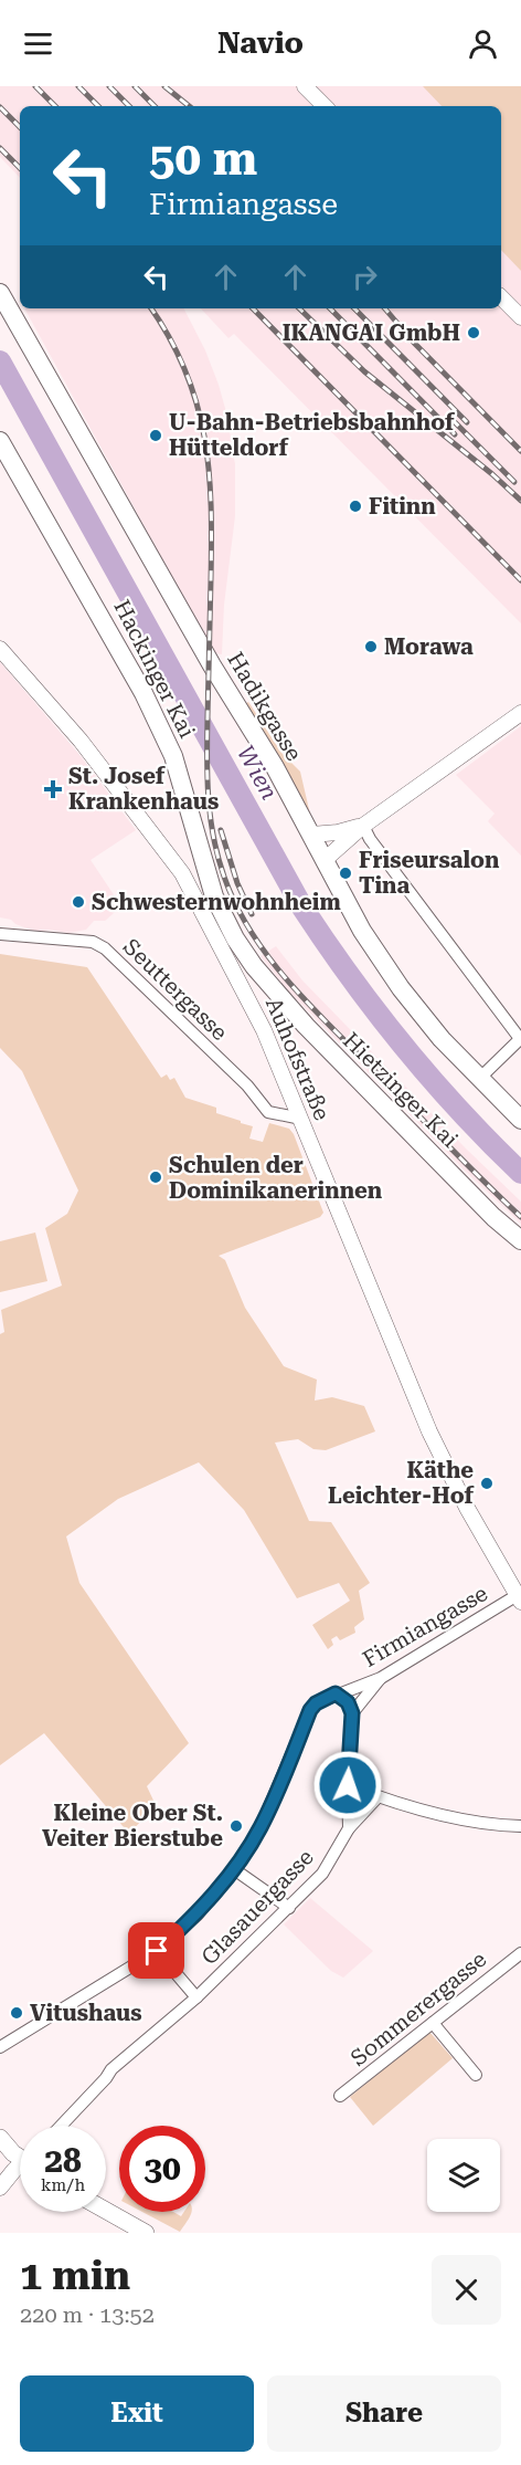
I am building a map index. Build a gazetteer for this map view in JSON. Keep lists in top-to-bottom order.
{
  "streets": {
    "main road": ["Hackinger Kai", "Hadikgasse", "Hietzinger Kai"],
    "street": [
      "Seuttergasse",
      "Auhofstraße",
      "Firmiangasse",
      "Glasauergasse",
      "Sommerergasse"
    ]
  },
  "crossings": [
    ["Hackinger Kai", "Hietzinger Kai"],
    ["Seuttergasse", "Auhofstraße"],
    ["Auhofstraße", "Firmiangasse"]
  ],
  "water": ["Wien"],
  "places": {
    "other": [
      "IKANGAI GmbH",
      "U-Bahn-Betriebsbahnhof Hütteldorf",
      "Fitinn",
      "Morawa",
      "Friseursalon Tina",
      "Schwesternwohnheim",
      "Schulen der Dominikanerinnen",
      "Käthe Leichter-Hof",
      "Kleine Ober St. Veiter Bierstube",
      "Vitushaus"
    ],
    "health": ["St. Josef Krankenhaus"]
  },
  "page": {
    "header": "Navio",
    "turn": ["50 m", "Firmiangasse"],
    "speed": "28 km/h",
    "limit": "30",
    "heading": ["1 min", "220 m · 13:52"],
    "buttons": ["Exit", "Share"]
  }
}
